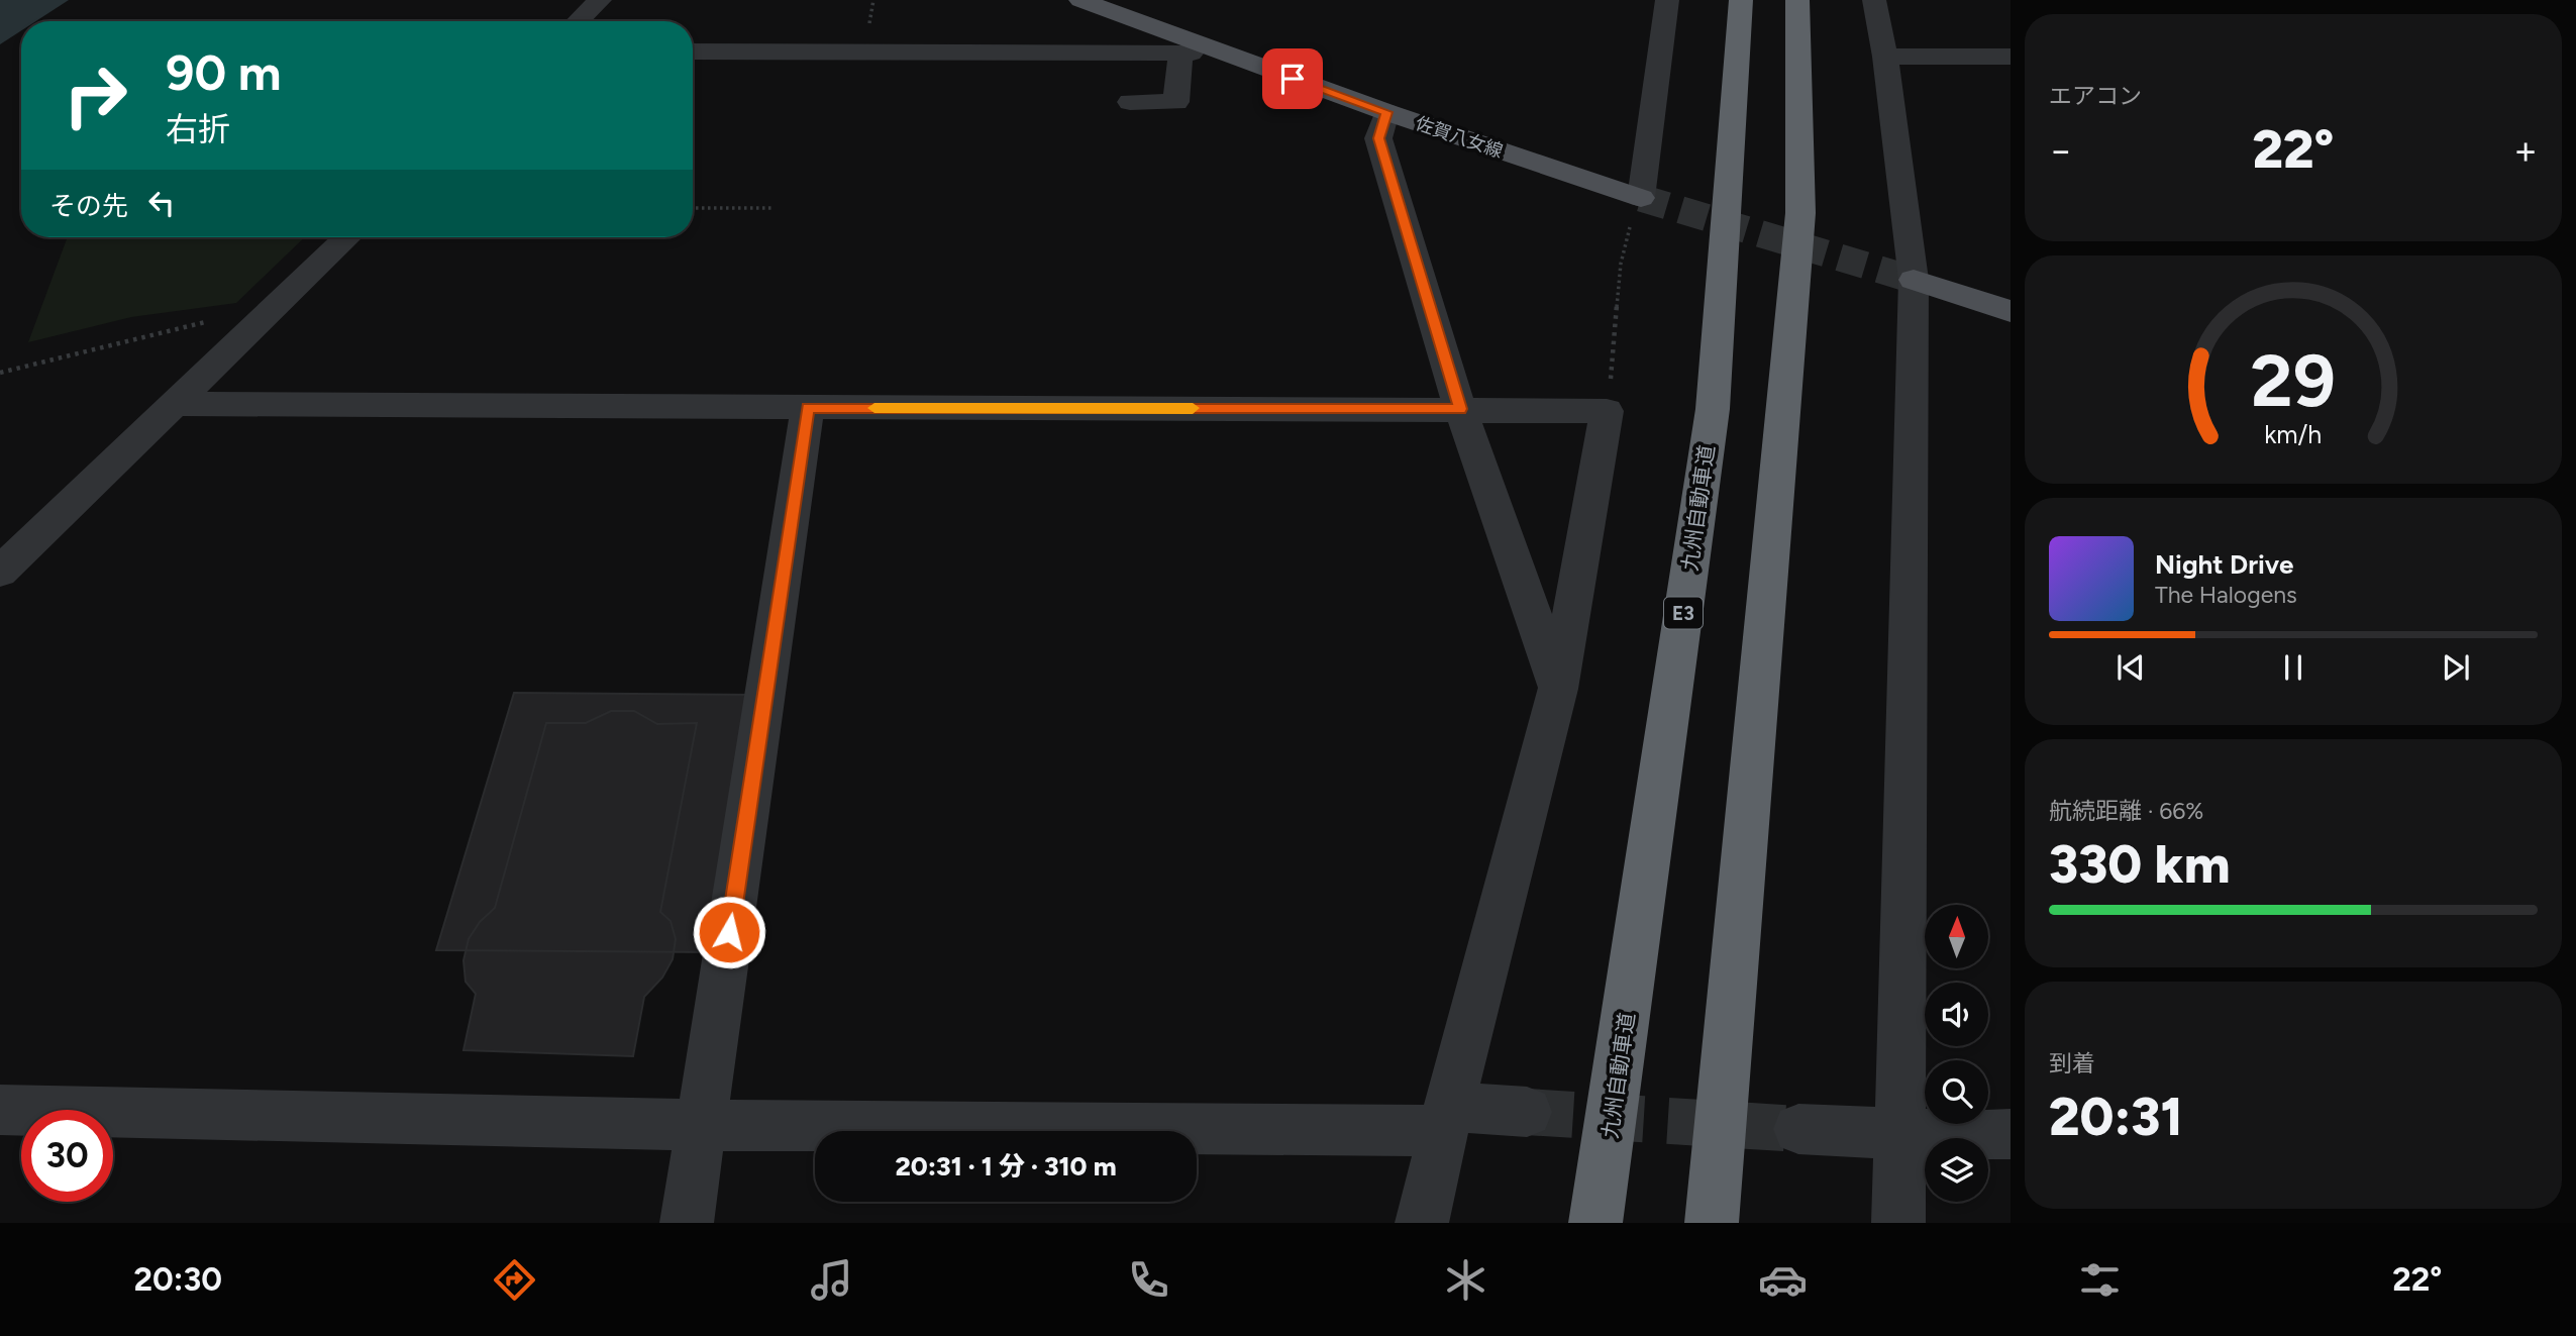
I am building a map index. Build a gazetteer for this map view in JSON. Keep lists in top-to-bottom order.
{
  "streets": {
    "highway": ["九州自動車道", "E3"],
    "main road": ["佐賀八女線"]
  },
  "north": "top",
  "page": {
    "tile": [
      "エアコン",
      ["航続距離 · 66%", "330 km"],
      ["到着", "20:31"]
    ],
    "turn": ["90 m", "右折"],
    "heat": ["−", "22°", "+"],
    "then": "その先",
    "song": ["Night Drive", "The Halogens"],
    "limit": "30",
    "trip": "20:31 · 1 分 · 310 m",
    "tabs": ["20:30", "22°"],
    "gauge": ["29", "km/h"]
  }
}
